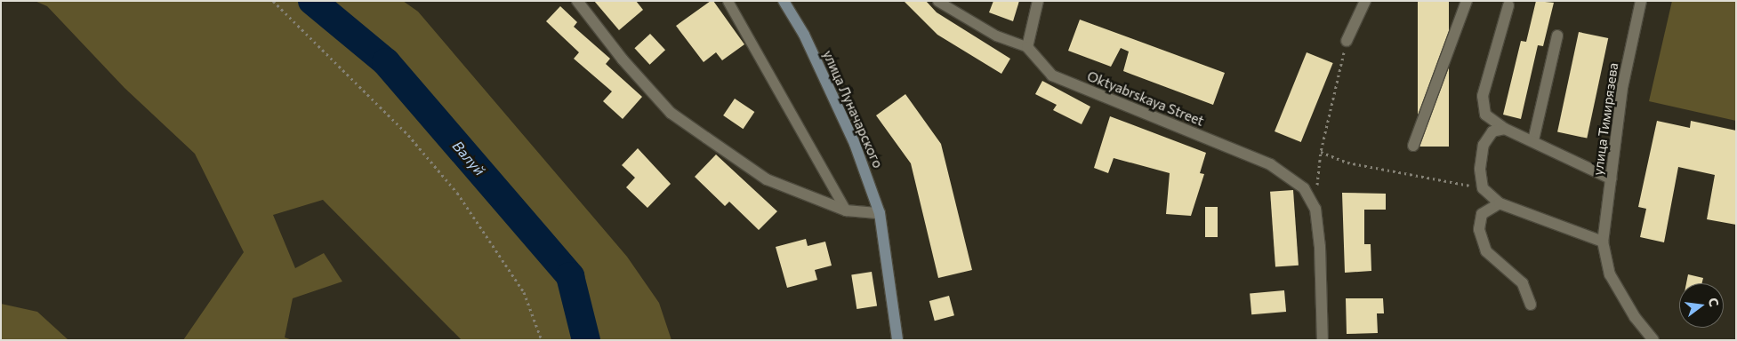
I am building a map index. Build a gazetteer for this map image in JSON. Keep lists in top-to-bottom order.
{
  "streets": {
    "main road": ["улица Луначарского"],
    "street": ["Oktyabrskaya Street", "улица Тимирязева"]
  },
  "water": ["Валуй"],
  "north": "right"
}
